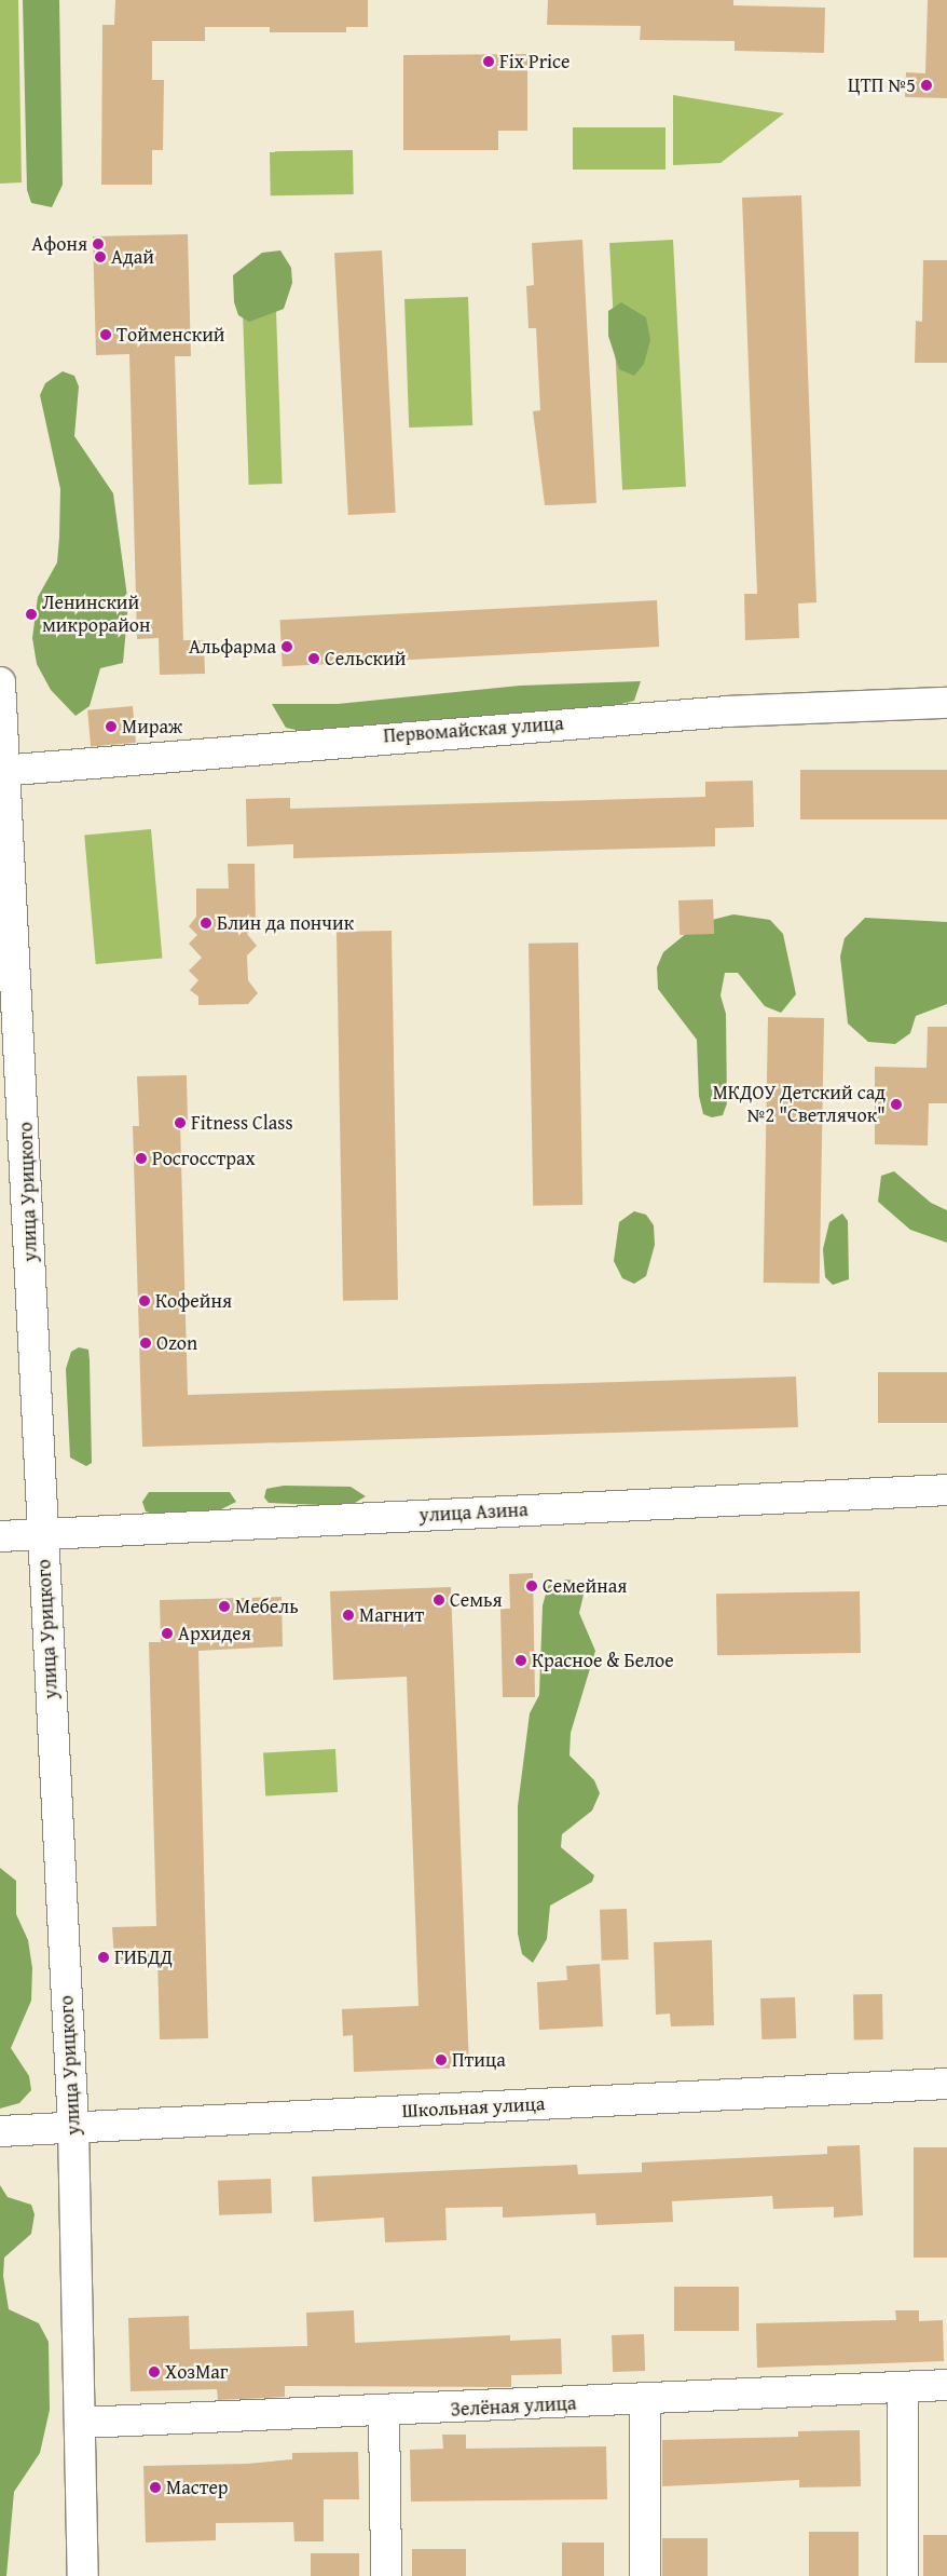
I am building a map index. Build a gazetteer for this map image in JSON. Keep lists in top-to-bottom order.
{
  "streets": {
    "street": [
      "Первомайская улица",
      "улица Урицкого",
      "улица Азина",
      "Школьная улица",
      "Зелёная улица"
    ]
  },
  "crossings": [
    ["Первомайская улица", "улица Урицкого"],
    ["улица Урицкого", "улица Азина"],
    ["улица Урицкого", "Школьная улица"],
    ["улица Урицкого", "Зелёная улица"]
  ],
  "places": [
    "Fix Price",
    "ЦТП №5",
    "Афоня",
    "Адай",
    "Тойменский",
    "Ленинский микрорайон",
    "Альфарма",
    "Сельский",
    "Мираж",
    "Блин да пончик",
    "МКДОУ Детский сад №2 \"Светлячок\"",
    "Fitness Class",
    "Росгосстрах",
    "Кофейня",
    "Ozon",
    "Семейная",
    "Семья",
    "Мебель",
    "Магнит",
    "Архидея",
    "Красное & Белое",
    "ГИБДД",
    "Птица",
    "ХозМаг",
    "Мастер"
  ]
}
